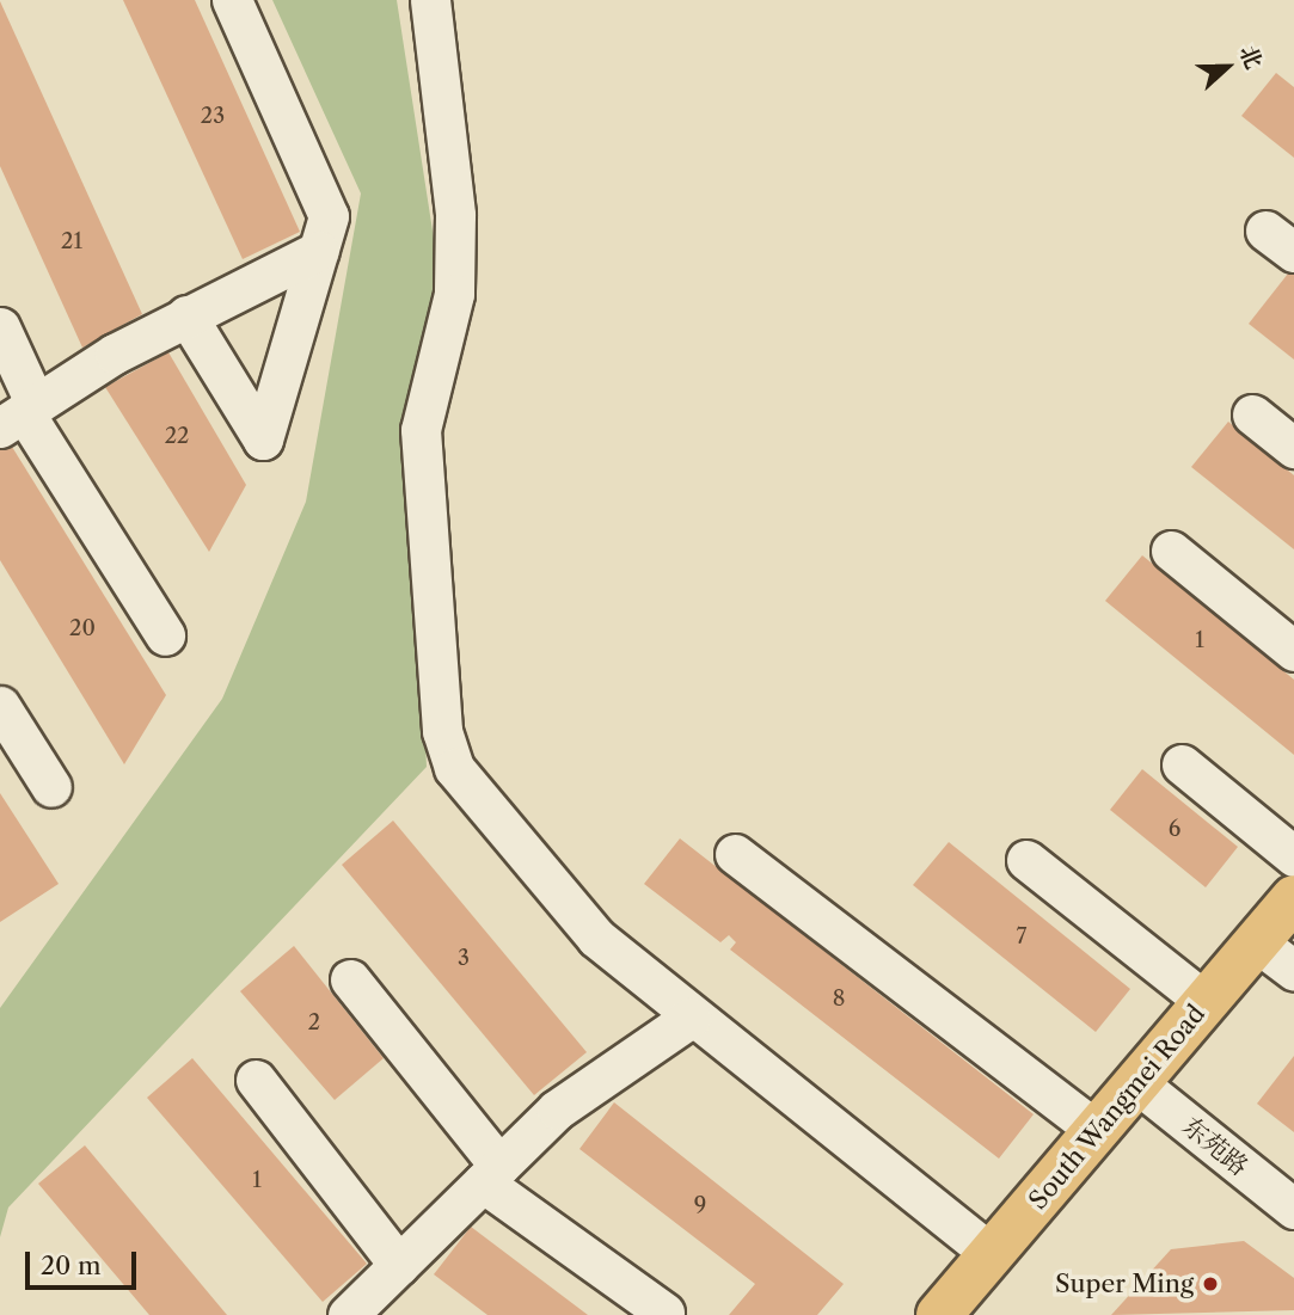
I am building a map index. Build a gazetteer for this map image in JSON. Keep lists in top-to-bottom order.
{
  "streets": {
    "main road": ["South Wangmei Road"],
    "street": ["东苑路"]
  },
  "crossings": [
    ["South Wangmei Road", "东苑路"]
  ],
  "places": ["Super Ming"],
  "house_numbers": [
    "23",
    "21",
    "22",
    "20",
    "1",
    "6",
    "7",
    "3",
    "8",
    "2",
    "1",
    "9"
  ],
  "scale_bar": "20 m",
  "north": "right"
}
